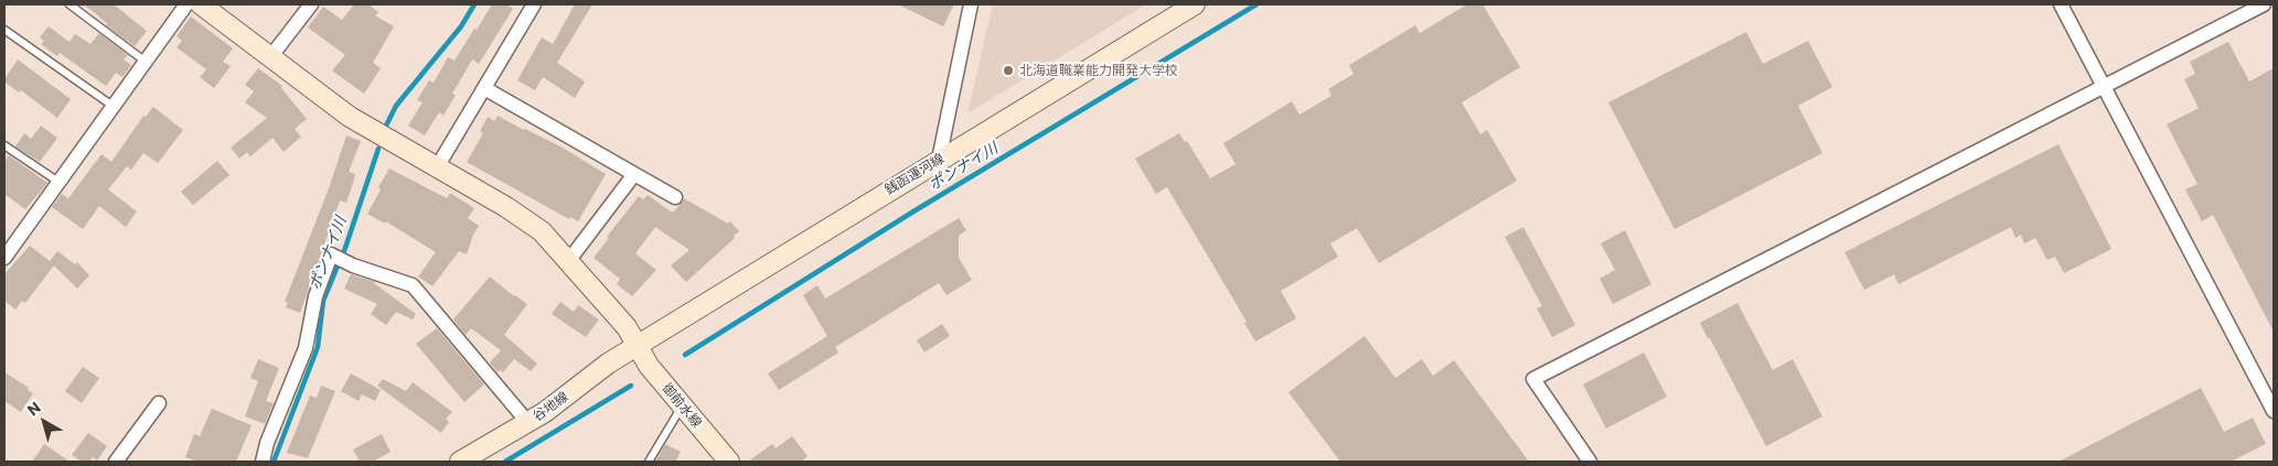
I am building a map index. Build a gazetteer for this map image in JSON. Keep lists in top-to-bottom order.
{
  "streets": {
    "street": ["銭函運河線", "御前水線", "谷地線"]
  },
  "crossings": [
    ["銭函運河線", "御前水線"],
    ["銭函運河線", "谷地線"],
    ["御前水線", "谷地線"]
  ],
  "water": ["ポンナイ川"],
  "places": ["北海道職業能力開発大学校"],
  "north": "top left"
}
